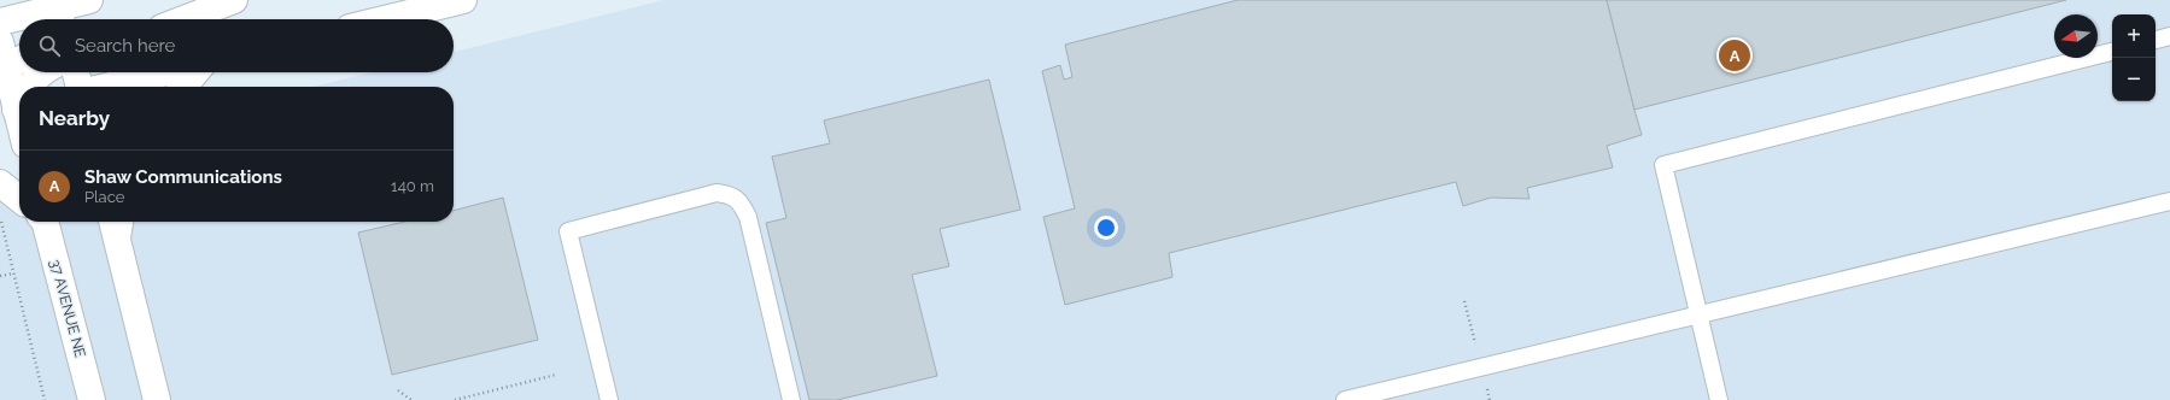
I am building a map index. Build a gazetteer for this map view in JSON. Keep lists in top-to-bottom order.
{
  "streets": {
    "main road": ["37 AVENUE NE"]
  },
  "north": "left",
  "page": {
    "map_buttons": ["+", "−"],
    "search": "Search here",
    "pins": "A",
    "heading": "Nearby",
    "list": [
      {
        "mark": "A",
        "name": "Shaw Communications",
        "note": "Place",
        "value": "140 m"
      }
    ]
  }
}
